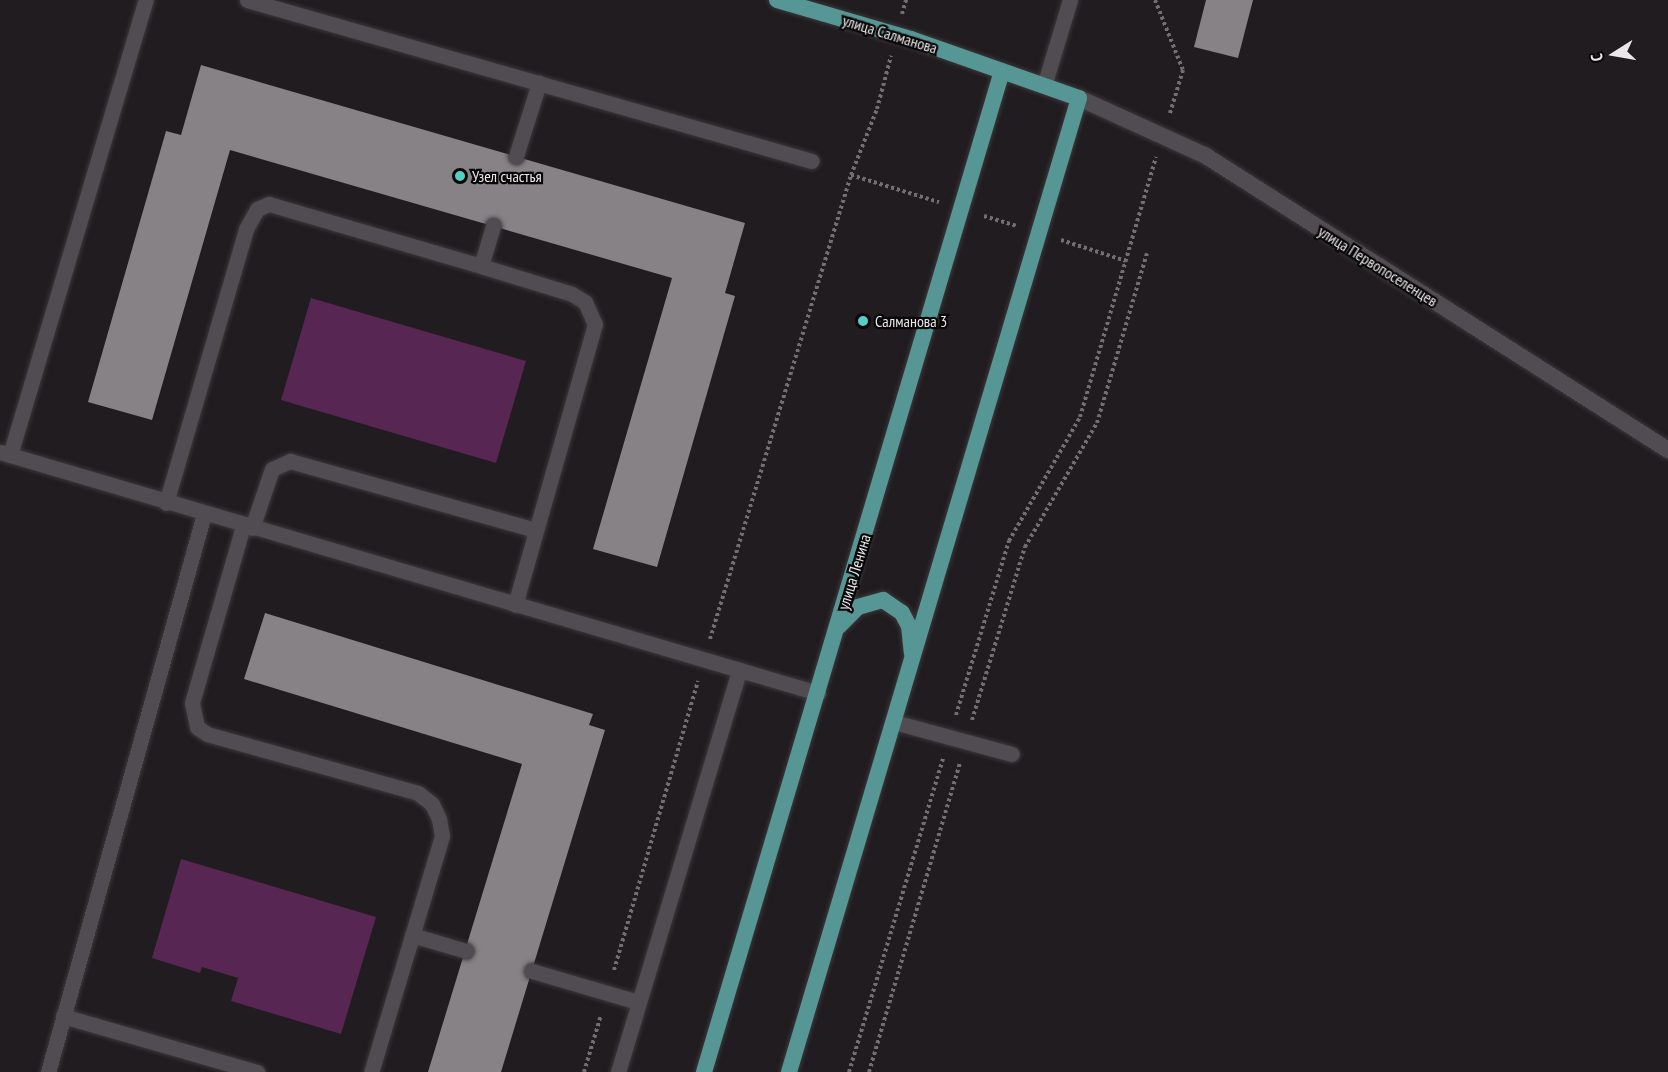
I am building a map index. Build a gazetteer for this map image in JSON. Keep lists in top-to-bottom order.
{
  "streets": {
    "main road": ["улица Салманова", "улица Первопоселенцев", "улица Ленина"]
  },
  "crossings": [
    ["улица Салманова", "улица Первопоселенцев"],
    ["улица Салманова", "улица Ленина"]
  ],
  "places": ["Узел счастья", "Салманова 3"],
  "north": "left"
}
